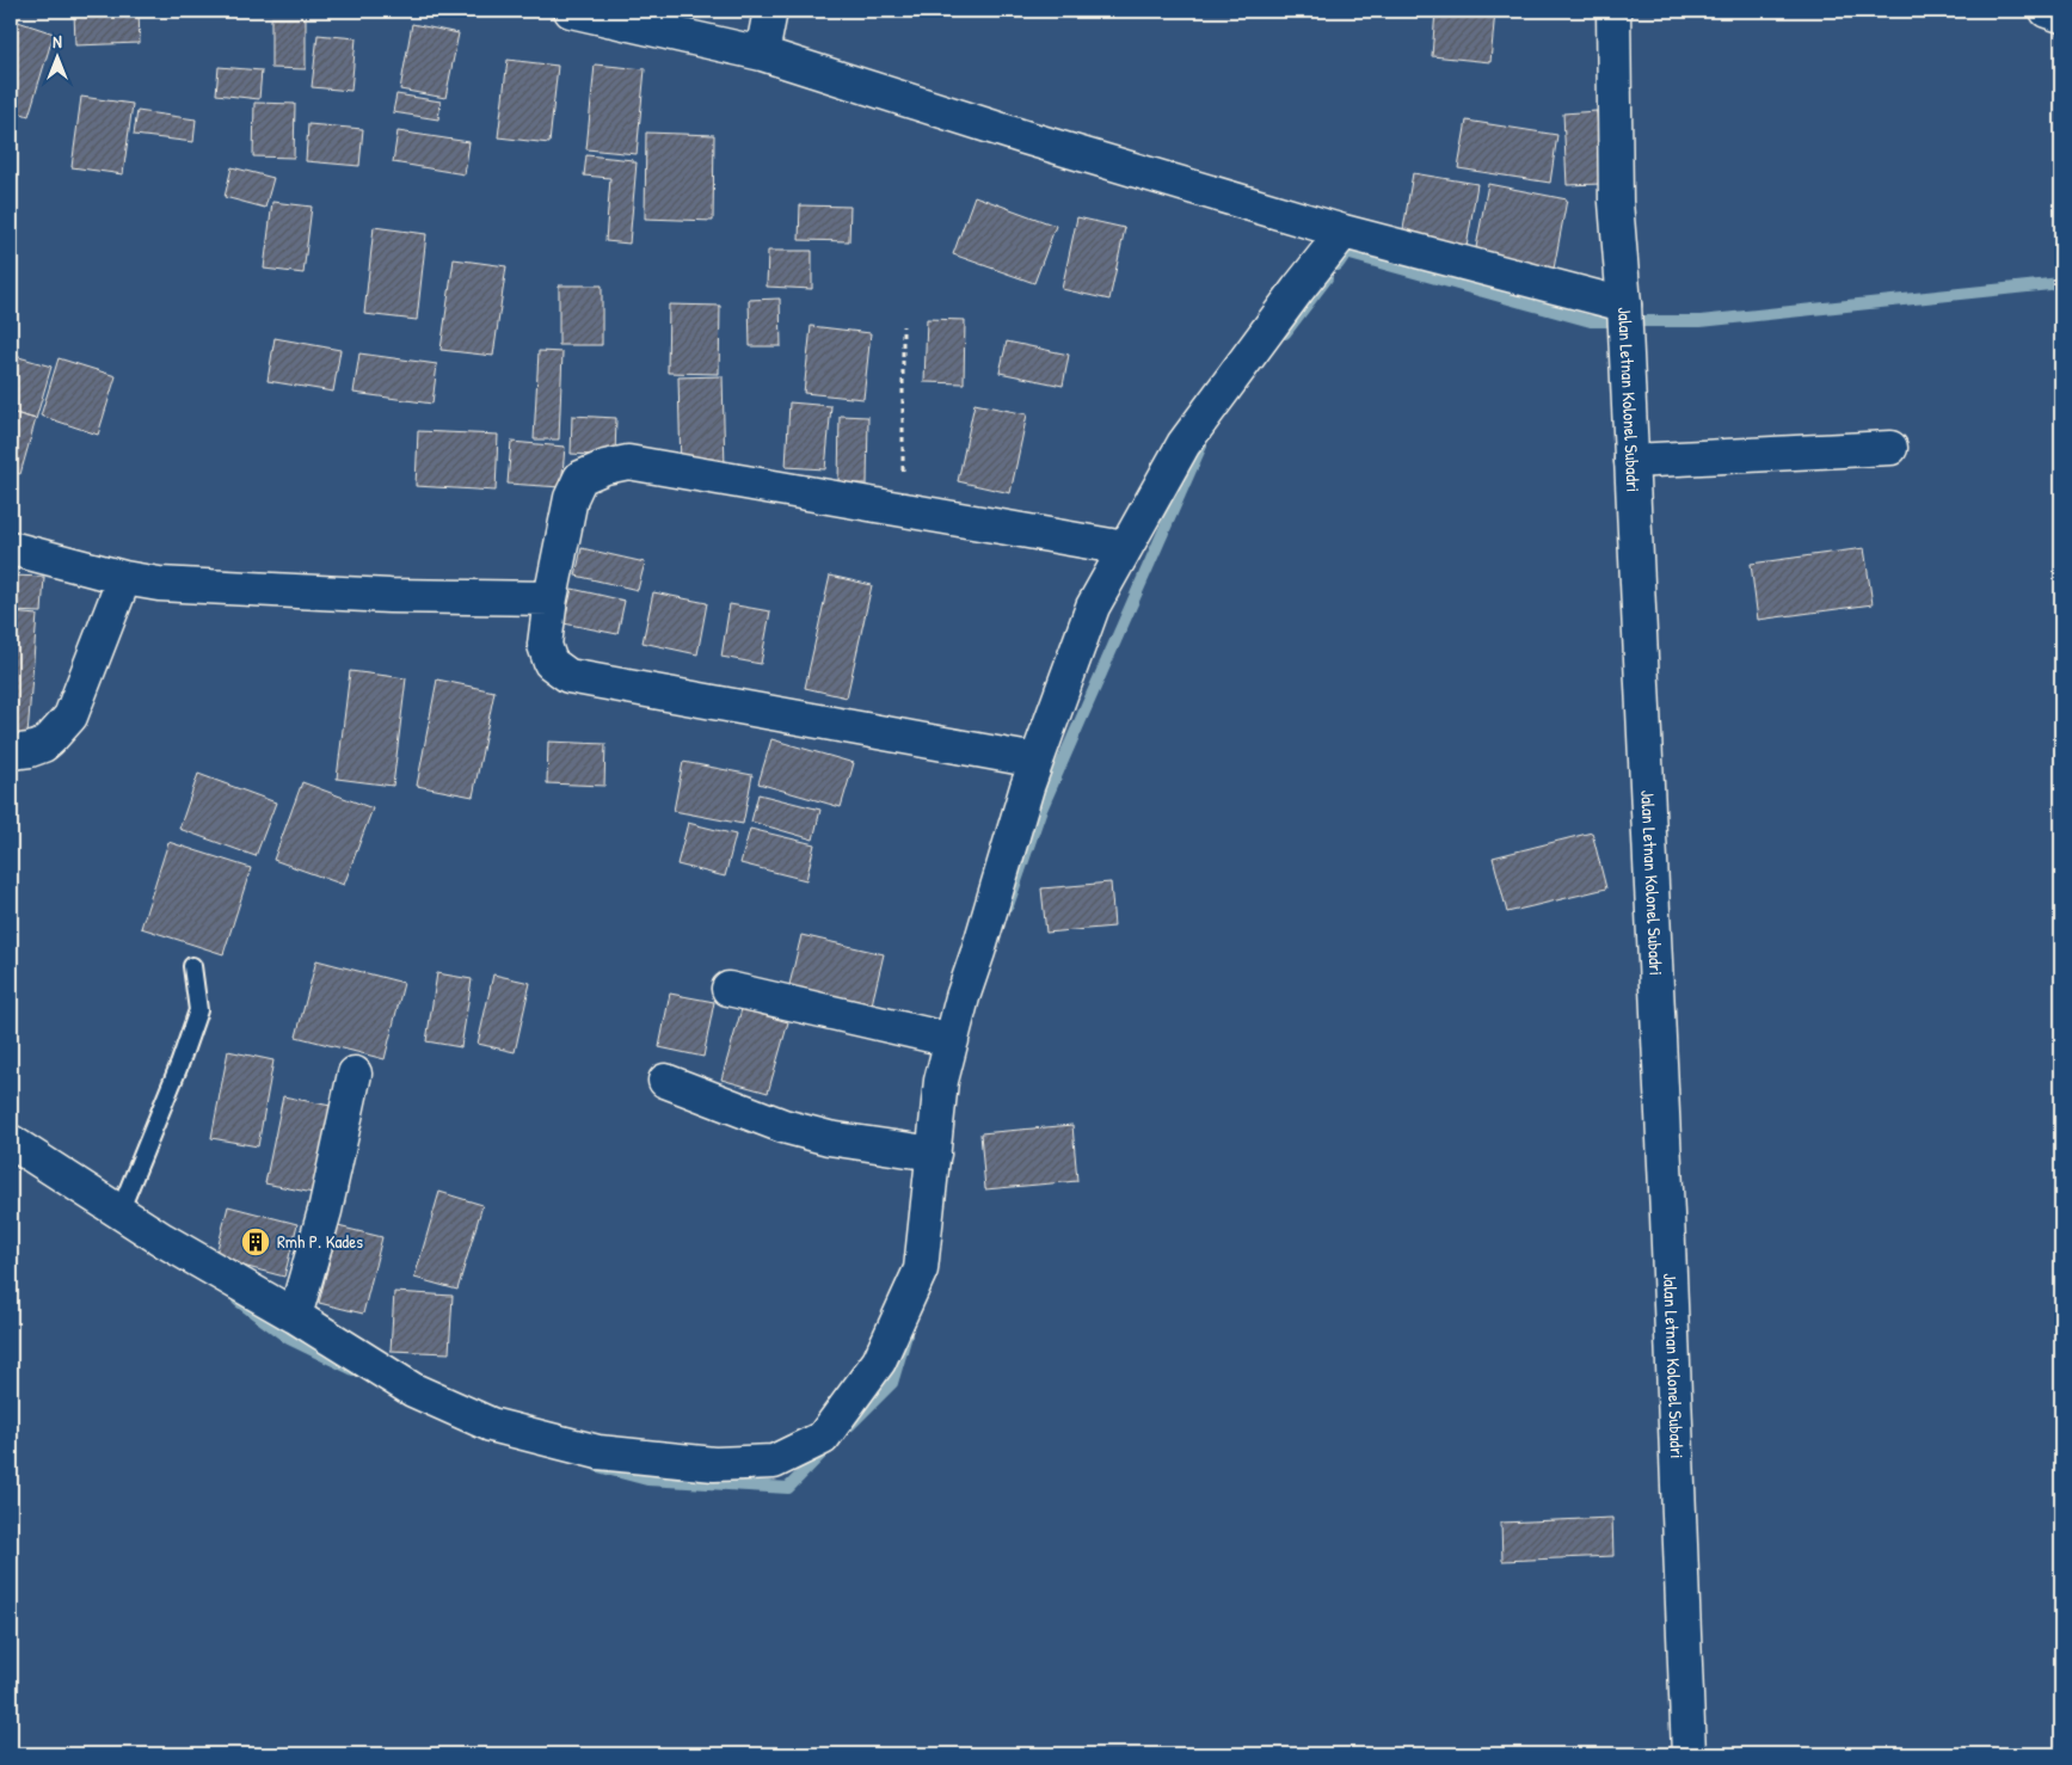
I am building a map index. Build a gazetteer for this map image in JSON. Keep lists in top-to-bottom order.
{
  "streets": {
    "street": ["Jalan Letnan Kolonel Subadri"]
  },
  "places": {
    "building": ["Rmh P. Kades"]
  },
  "north": "top"
}
